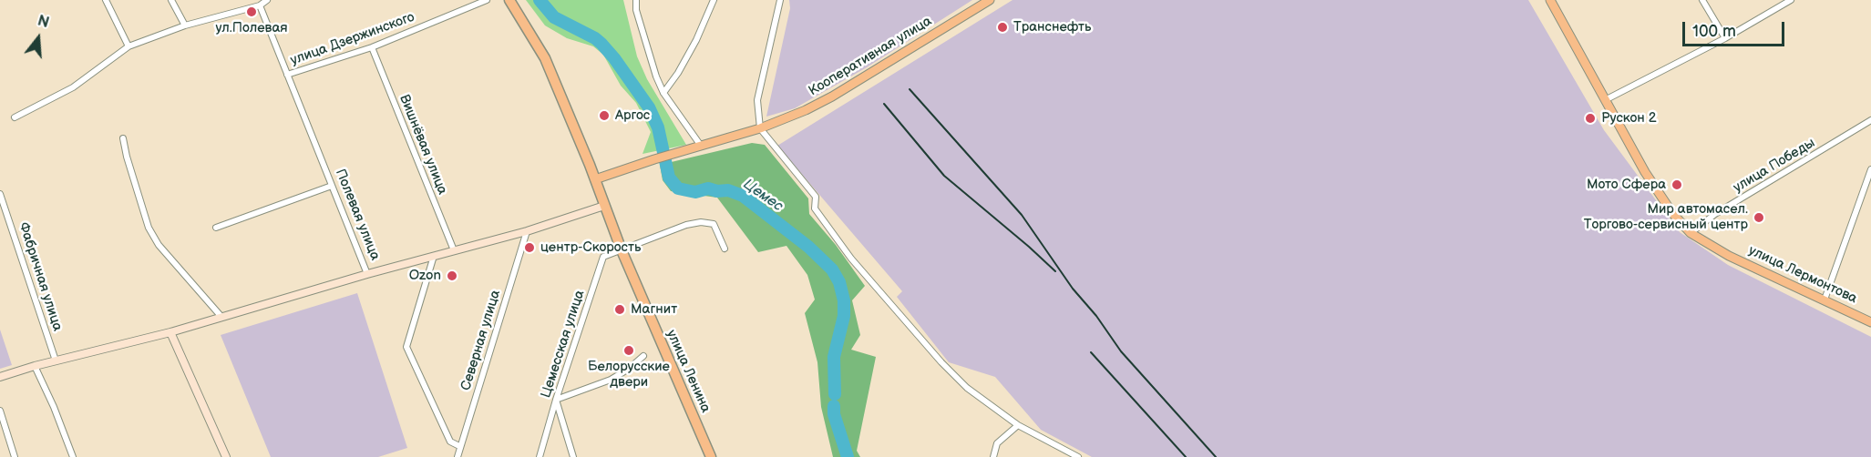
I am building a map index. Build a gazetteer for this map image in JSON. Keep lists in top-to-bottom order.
{
  "streets": {
    "highway": ["улица Ленина"],
    "main road": ["Кооперативная улица", "Полевая улица", "улица Лермонтова"],
    "street": [
      "улица Дзержинского",
      "Вишнёвая улица",
      "улица Победы",
      "Фабричная улица",
      "Северная улица",
      "Цемесская улица"
    ]
  },
  "crossings": [
    ["улица Дзержинского", "Вишнёвая улица"],
    ["улица Дзержинского", "Полевая улица"],
    ["Кооперативная улица", "улица Ленина"],
    ["Вишнёвая улица", "Полевая улица"],
    ["улица Победы", "улица Лермонтова"],
    ["Полевая улица", "Северная улица"],
    ["Полевая улица", "улица Ленина"],
    ["Цемесская улица", "улица Ленина"]
  ],
  "water": ["Цемес"],
  "places": [
    "ул.Полевая",
    "Транснефть",
    "Аргос",
    "Рускон 2",
    "Мото Сфера",
    "Мир автомасел. Торгово-сервисный центр",
    "центр-Скорость",
    "Ozon",
    "Магнит",
    "Белорусские двери"
  ],
  "scale_bar": "100 m",
  "north": "top"
}
